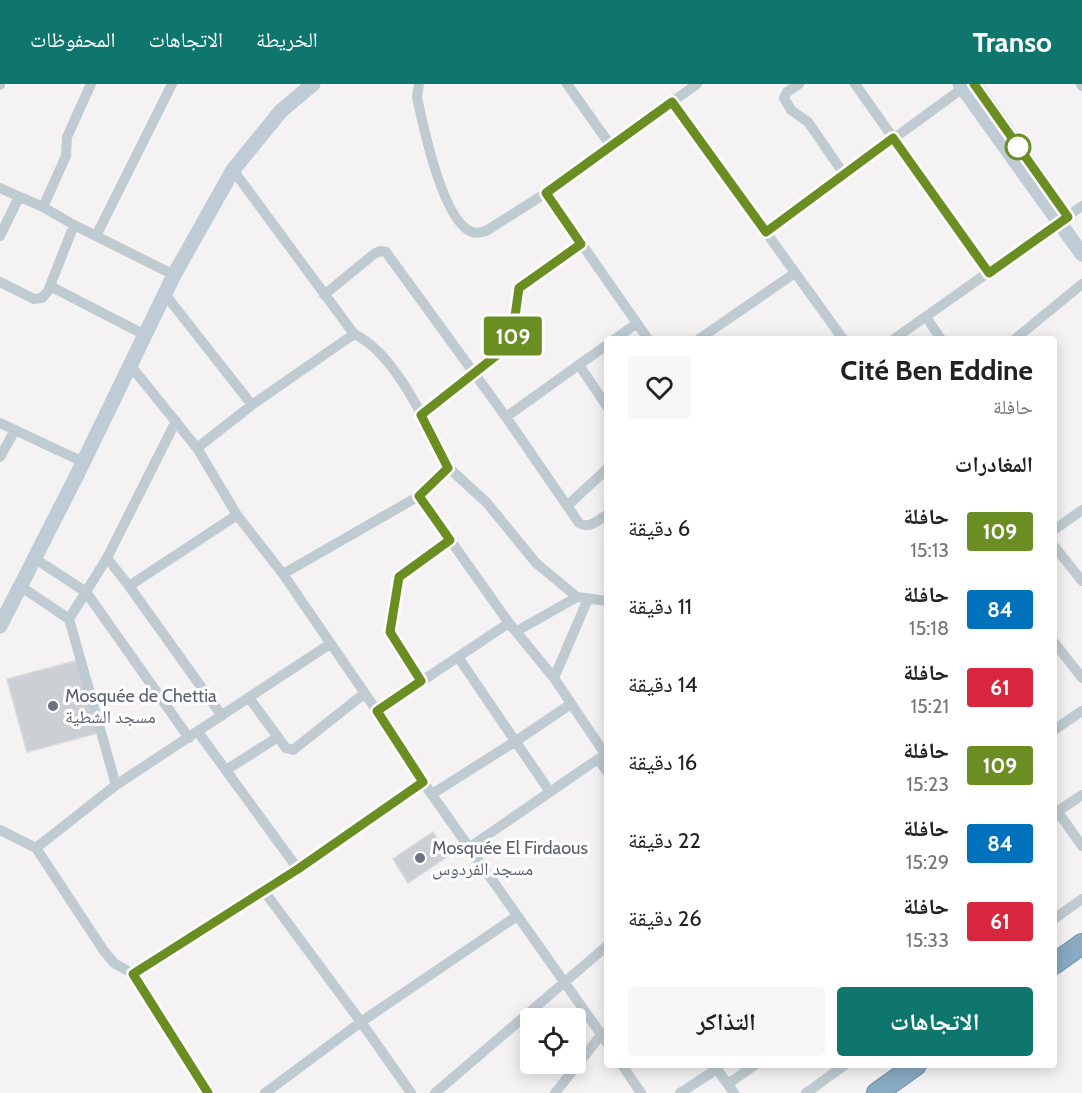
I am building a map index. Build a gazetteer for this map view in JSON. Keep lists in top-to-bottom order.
{
  "places": ["Mosquée de Chettia مسجد الشطية", "Mosquée El Firdaous مسجد الفردوس"],
  "lines": ["bus line 109"],
  "page": {
    "header": "Transo",
    "nav": ["الخريطة", "الاتجاهات", "المحفوظات"],
    "on_map": "109",
    "heading": [
      ["Cité Ben Eddine", "حافلة"],
      "المغادرات"
    ],
    "list": [
      {
        "mark": "109",
        "name": "حافلة",
        "note": "15:13",
        "value": "6 دقيقة"
      },
      {
        "mark": "84",
        "name": "حافلة",
        "note": "15:18",
        "value": "11 دقيقة"
      },
      {
        "mark": "61",
        "name": "حافلة",
        "note": "15:21",
        "value": "14 دقيقة"
      },
      {
        "mark": "109",
        "name": "حافلة",
        "note": "15:23",
        "value": "16 دقيقة"
      },
      {
        "mark": "84",
        "name": "حافلة",
        "note": "15:29",
        "value": "22 دقيقة"
      },
      {
        "mark": "61",
        "name": "حافلة",
        "note": "15:33",
        "value": "26 دقيقة"
      }
    ],
    "buttons": ["الاتجاهات", "التذاكر"]
  }
}
